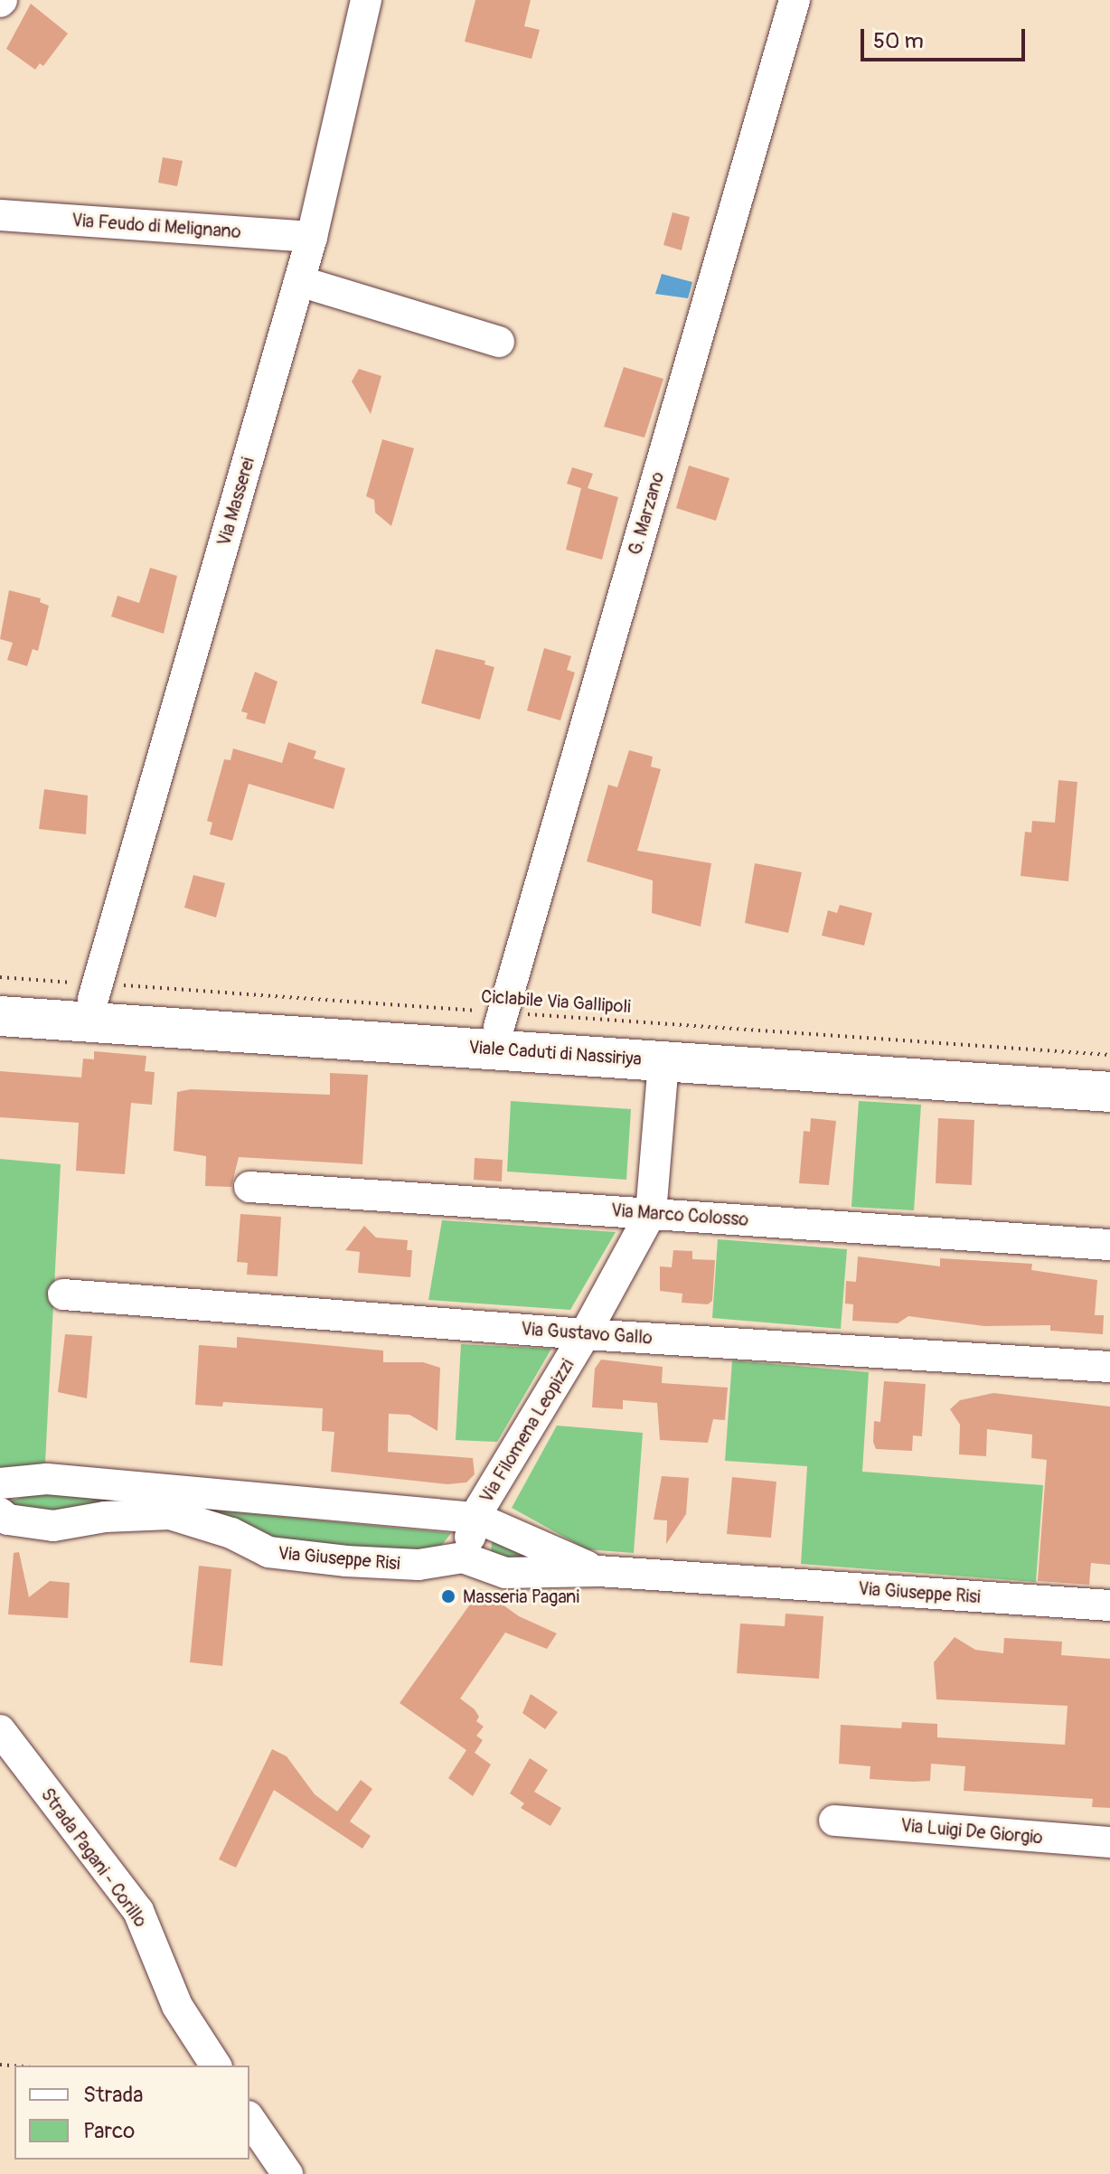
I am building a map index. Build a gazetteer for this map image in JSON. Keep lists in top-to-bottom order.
{
  "streets": {
    "main road": ["Viale Caduti di Nassiriya"],
    "street": [
      "Via Feudo di Melignano",
      "Via Masserei",
      "G. Marzano",
      "Via Marco Colosso",
      "Via Gustavo Gallo",
      "Via Filomena Leopizzi",
      "Via Giuseppe Risi",
      "Via Luigi De Giorgio",
      "Strada Pagani - Corillo"
    ],
    "path": ["Ciclabile Via Gallipoli"]
  },
  "crossings": [
    ["Via Feudo di Melignano", "Via Masserei"],
    ["Via Masserei", "Ciclabile Via Gallipoli"],
    ["Via Masserei", "Viale Caduti di Nassiriya"],
    ["G. Marzano", "Ciclabile Via Gallipoli"],
    ["G. Marzano", "Viale Caduti di Nassiriya"],
    ["Ciclabile Via Gallipoli", "Viale Caduti di Nassiriya"],
    ["Viale Caduti di Nassiriya", "Via Filomena Leopizzi"],
    ["Via Marco Colosso", "Via Filomena Leopizzi"],
    ["Via Gustavo Gallo", "Via Filomena Leopizzi"],
    ["Via Filomena Leopizzi", "Via Giuseppe Risi"]
  ],
  "places": ["Masseria Pagani"],
  "legend": ["Strada", "Parco"],
  "scale_bar": "50 m"
}
